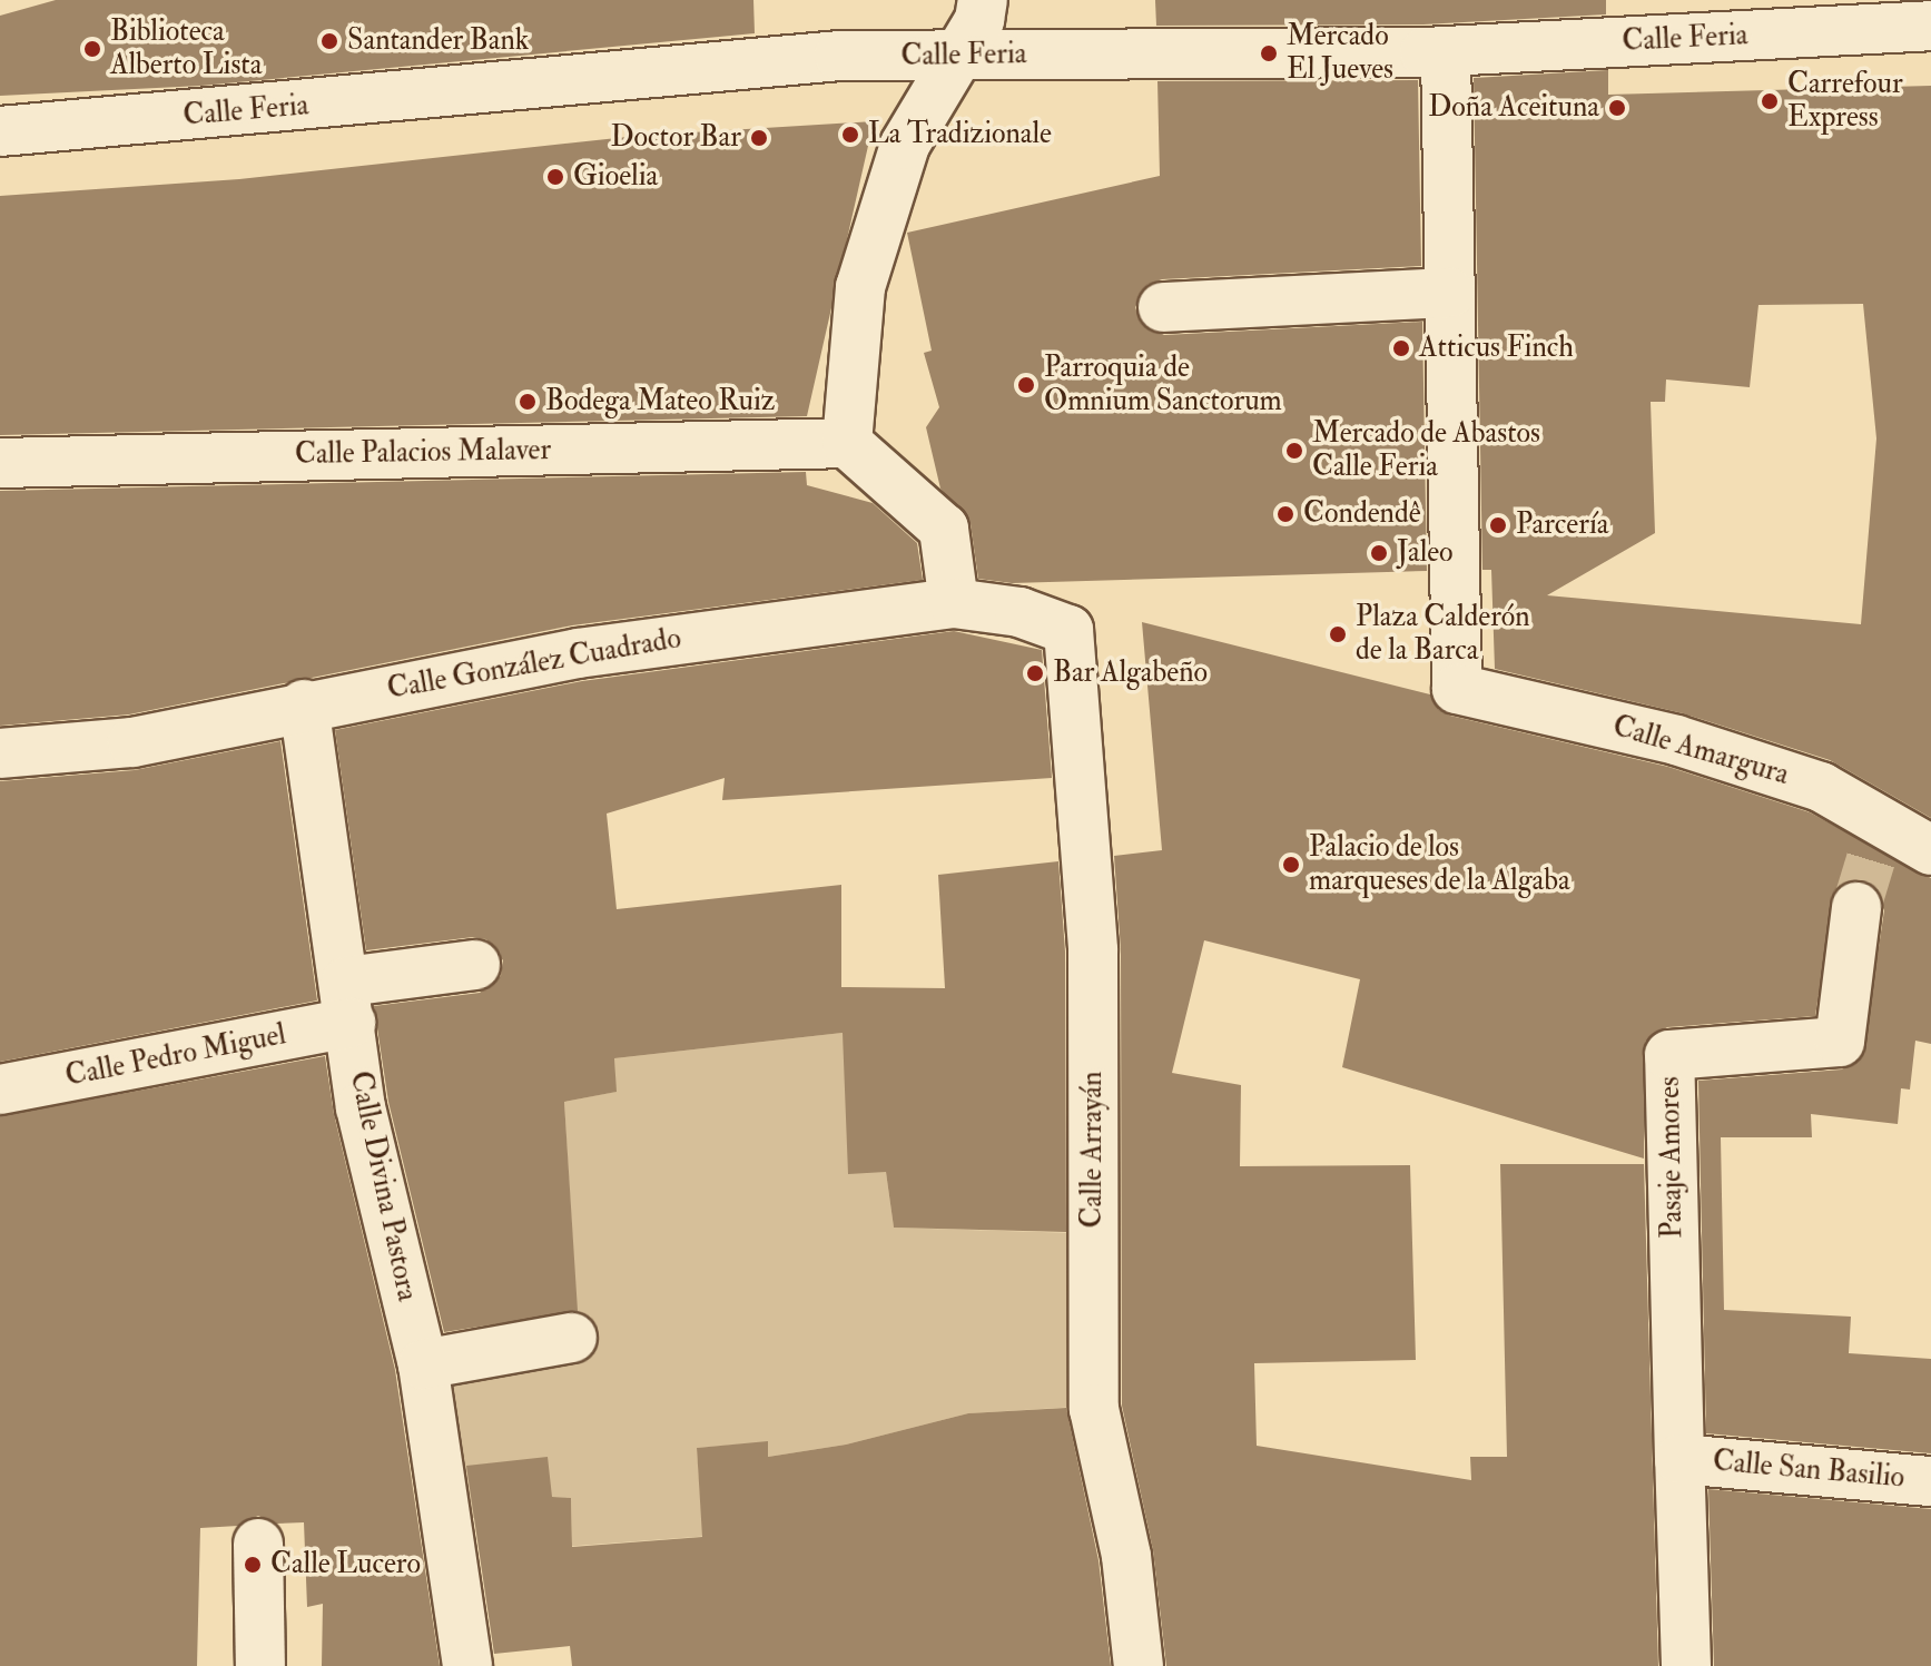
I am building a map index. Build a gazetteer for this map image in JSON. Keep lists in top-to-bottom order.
{
  "streets": {
    "street": [
      "Calle Feria",
      "Calle Palacios Malaver",
      "Calle González Cuadrado",
      "Calle Amargura",
      "Calle Pedro Miguel",
      "Calle Arrayán",
      "Pasaje Amores",
      "Calle Divina Pastora",
      "Calle San Basilio"
    ]
  },
  "crossings": [
    ["Calle González Cuadrado", "Calle Arrayán"],
    ["Calle González Cuadrado", "Calle Divina Pastora"],
    ["Calle Pedro Miguel", "Calle Divina Pastora"],
    ["Pasaje Amores", "Calle San Basilio"]
  ],
  "places": [
    "Santander Bank",
    "Biblioteca Alberto Lista",
    "Mercado El Jueves",
    "Carrefour Express",
    "Doña Aceituna",
    "La Tradizionale",
    "Doctor Bar",
    "Gioelia",
    "Atticus Finch",
    "Parroquia de Omnium Sanctorum",
    "Bodega Mateo Ruiz",
    "Mercado de Abastos Calle Feria",
    "Condendê",
    "Parcería",
    "Jaleo",
    "Plaza Calderón de la Barca",
    "Bar Algabeño",
    "Palacio de los marqueses de la Algaba",
    "Calle Lucero"
  ]
}
